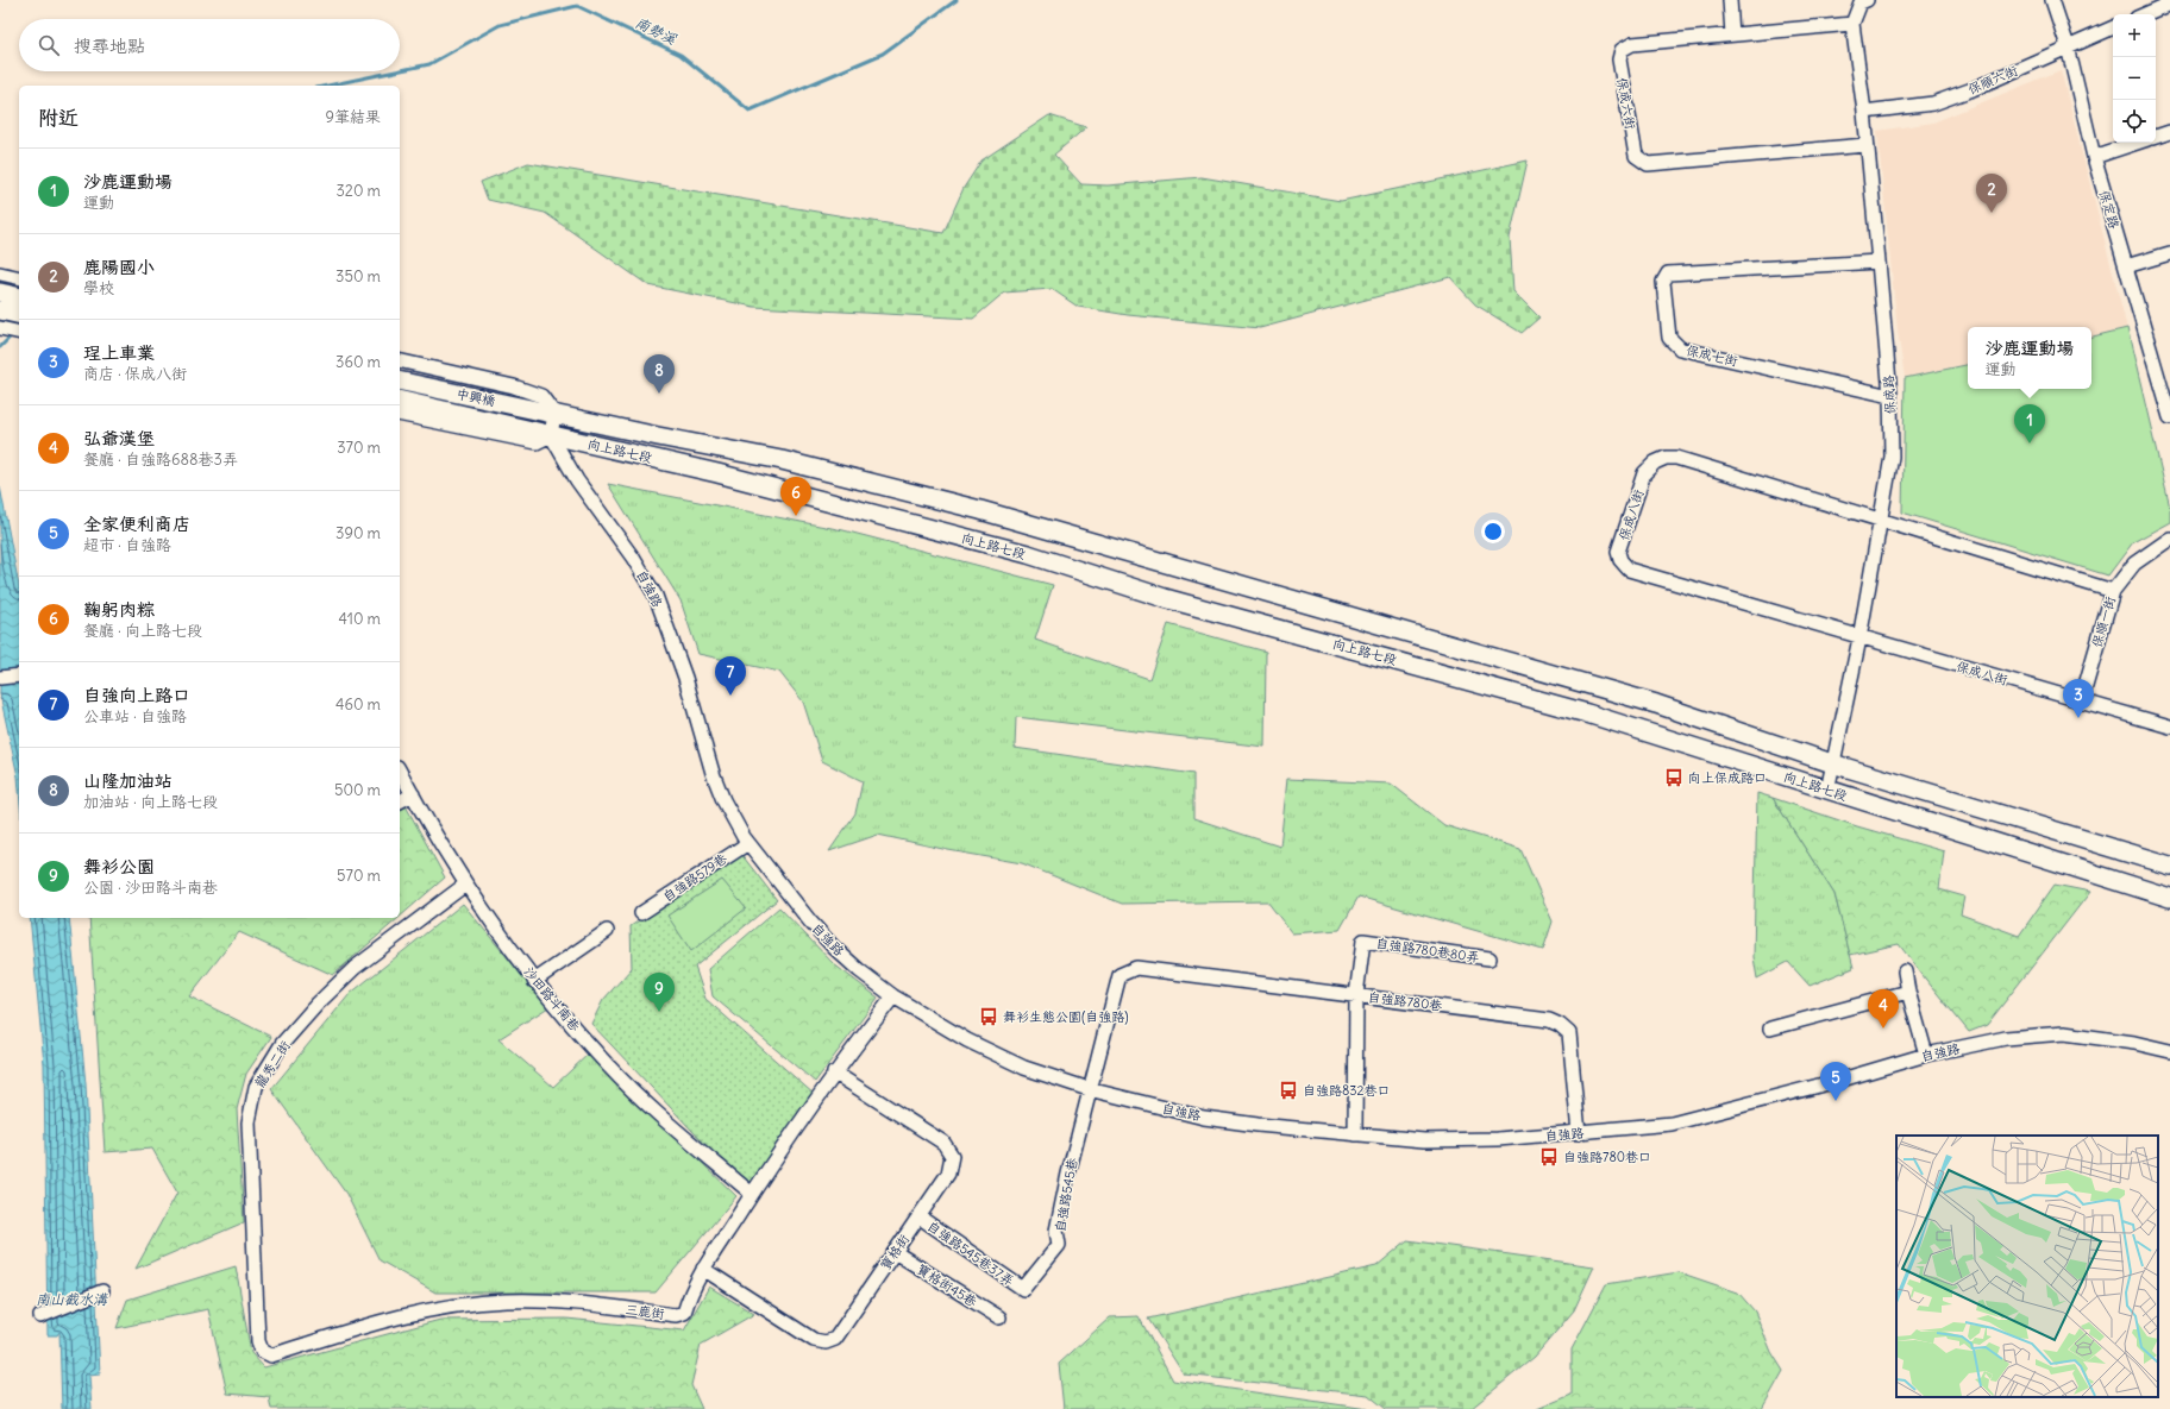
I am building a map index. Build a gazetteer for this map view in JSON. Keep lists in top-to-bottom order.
{
  "streets": {
    "main road": ["中興橋", "向上路七段"],
    "street": [
      "保順六街",
      "保成六街",
      "保定路",
      "保成七街",
      "保成路",
      "保成八街",
      "自強路",
      "保順一街",
      "自強路579巷",
      "自強路780巷80弄",
      "沙田路斗南巷",
      "自強路780巷",
      "龍秀二街",
      "自強路545巷",
      "寶格街",
      "自強路545巷37弄",
      "寶格街45巷",
      "三鹿街"
    ]
  },
  "crossings": [
    ["保順六街", "保定路"],
    ["保順六街", "保成路"],
    ["保成六街", "保成路"],
    ["保成七街", "保成路"],
    ["保成路", "向上路七段"],
    ["保成路", "保成八街"],
    ["中興橋", "向上路七段"],
    ["中興橋", "自強路"],
    ["向上路七段", "自強路"],
    ["保成八街", "保順一街"],
    ["自強路", "自強路579巷"],
    ["自強路", "自強路780巷"],
    ["自強路", "自強路545巷"],
    ["自強路", "三鹿街"],
    ["自強路780巷80弄", "自強路780巷"],
    ["沙田路斗南巷", "龍秀二街"],
    ["沙田路斗南巷", "三鹿街"],
    ["自強路780巷", "自強路545巷"],
    ["龍秀二街", "三鹿街"],
    ["自強路545巷", "自強路545巷37弄"],
    ["寶格街", "自強路545巷37弄"],
    ["寶格街", "寶格街45巷"],
    ["寶格街", "三鹿街"]
  ],
  "water": ["南勢溪", "南山截水溝"],
  "places": {
    "bus stop": [
      "向上保成路口",
      "舞衫生態公園(自強路)",
      "自強路832巷口",
      "自強路780巷口"
    ]
  },
  "page": {
    "map_buttons": ["+", "−"],
    "search": "搜尋地點",
    "heading": ["附近", "9筆結果"],
    "list": [
      {
        "mark": "1",
        "name": "沙鹿運動場",
        "note": "運動",
        "value": "320 m"
      },
      {
        "mark": "2",
        "name": "鹿陽國小",
        "note": "學校",
        "value": "350 m"
      },
      {
        "mark": "3",
        "name": "珵上車業",
        "note": "商店 · 保成八街",
        "value": "360 m"
      },
      {
        "mark": "4",
        "name": "弘爺漢堡",
        "note": "餐廳 · 自強路688巷3弄",
        "value": "370 m"
      },
      {
        "mark": "5",
        "name": "全家便利商店",
        "note": "超市 · 自強路",
        "value": "390 m"
      },
      {
        "mark": "6",
        "name": "鞠躬肉粽",
        "note": "餐廳 · 向上路七段",
        "value": "410 m"
      },
      {
        "mark": "7",
        "name": "自強向上路口",
        "note": "公車站 · 自強路",
        "value": "460 m"
      },
      {
        "mark": "8",
        "name": "山隆加油站",
        "note": "加油站 · 向上路七段",
        "value": "500 m"
      },
      {
        "mark": "9",
        "name": "舞衫公園",
        "note": "公園 · 沙田路斗南巷",
        "value": "570 m"
      }
    ],
    "pins": [
      "2",
      "8",
      "1",
      "6",
      "7",
      "3",
      "9",
      "4",
      "5"
    ],
    "popup": ["沙鹿運動場", "運動"]
  }
}
